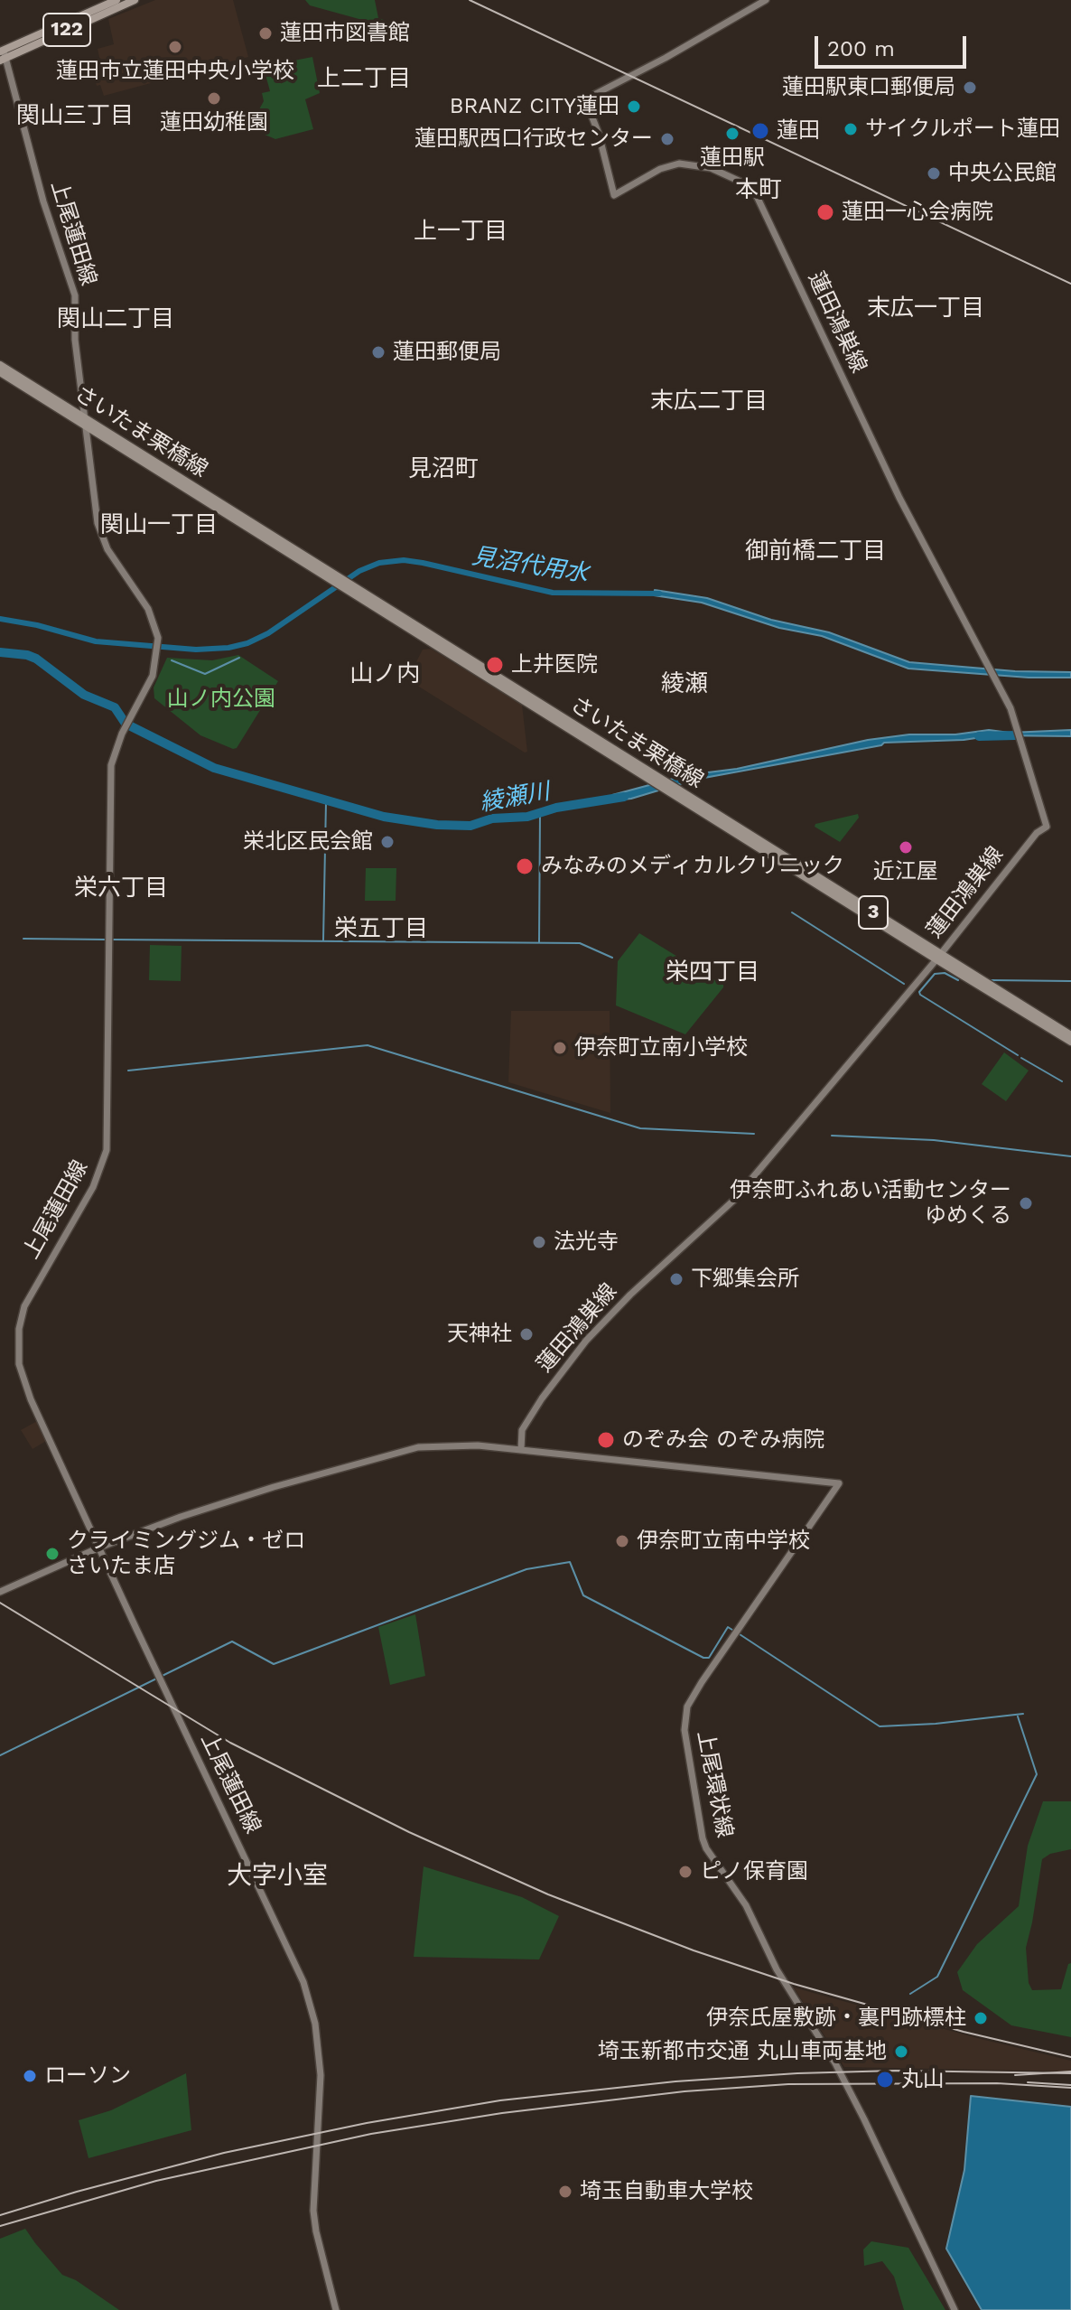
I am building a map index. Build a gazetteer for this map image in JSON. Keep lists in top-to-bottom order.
{
  "streets": {
    "highway": ["122"],
    "main road": [
      "上尾蓮田線",
      "蓮田鴻巣線",
      "さいたま栗橋線",
      "3",
      "上尾環状線"
    ]
  },
  "crossings": [
    ["122", "上尾蓮田線"],
    ["上尾蓮田線", "さいたま栗橋線"],
    ["蓮田鴻巣線", "さいたま栗橋線"],
    ["蓮田鴻巣線", "上尾環状線"]
  ],
  "districts": [
    "上二丁目",
    "関山三丁目",
    "本町",
    "上一丁目",
    "末広一丁目",
    "関山二丁目",
    "末広二丁目",
    "見沼町",
    "関山一丁目",
    "御前橋二丁目",
    "山ノ内",
    "綾瀬",
    "栄六丁目",
    "栄五丁目",
    "栄四丁目",
    "大字小室"
  ],
  "water": ["見沼代用水", "綾瀬川"],
  "parks": ["山ノ内公園"],
  "places": [
    "蓮田市図書館",
    "蓮田市立蓮田中央小学校",
    "蓮田駅東口郵便局",
    "蓮田幼稚園",
    "BRANZ CITY蓮田",
    "サイクルポート蓮田",
    "蓮田",
    "蓮田駅",
    "蓮田駅西口行政センター",
    "中央公民館",
    "蓮田一心会病院",
    "蓮田郵便局",
    "上井医院",
    "栄北区民会館",
    "近江屋",
    "みなみのメディカルクリニック",
    "伊奈町立南小学校",
    "伊奈町ふれあい活動センター ゆめくる",
    "法光寺",
    "下郷集会所",
    "天神社",
    "のぞみ会 のぞみ病院",
    "伊奈町立南中学校",
    "クライミングジム・ゼロ さいたま店",
    "ピノ保育園",
    "伊奈氏屋敷跡・裏門跡標柱",
    "埼玉新都市交通 丸山車両基地",
    "ローソン",
    "丸山",
    "埼玉自動車大学校"
  ],
  "scale_bar": "200 m"
}
